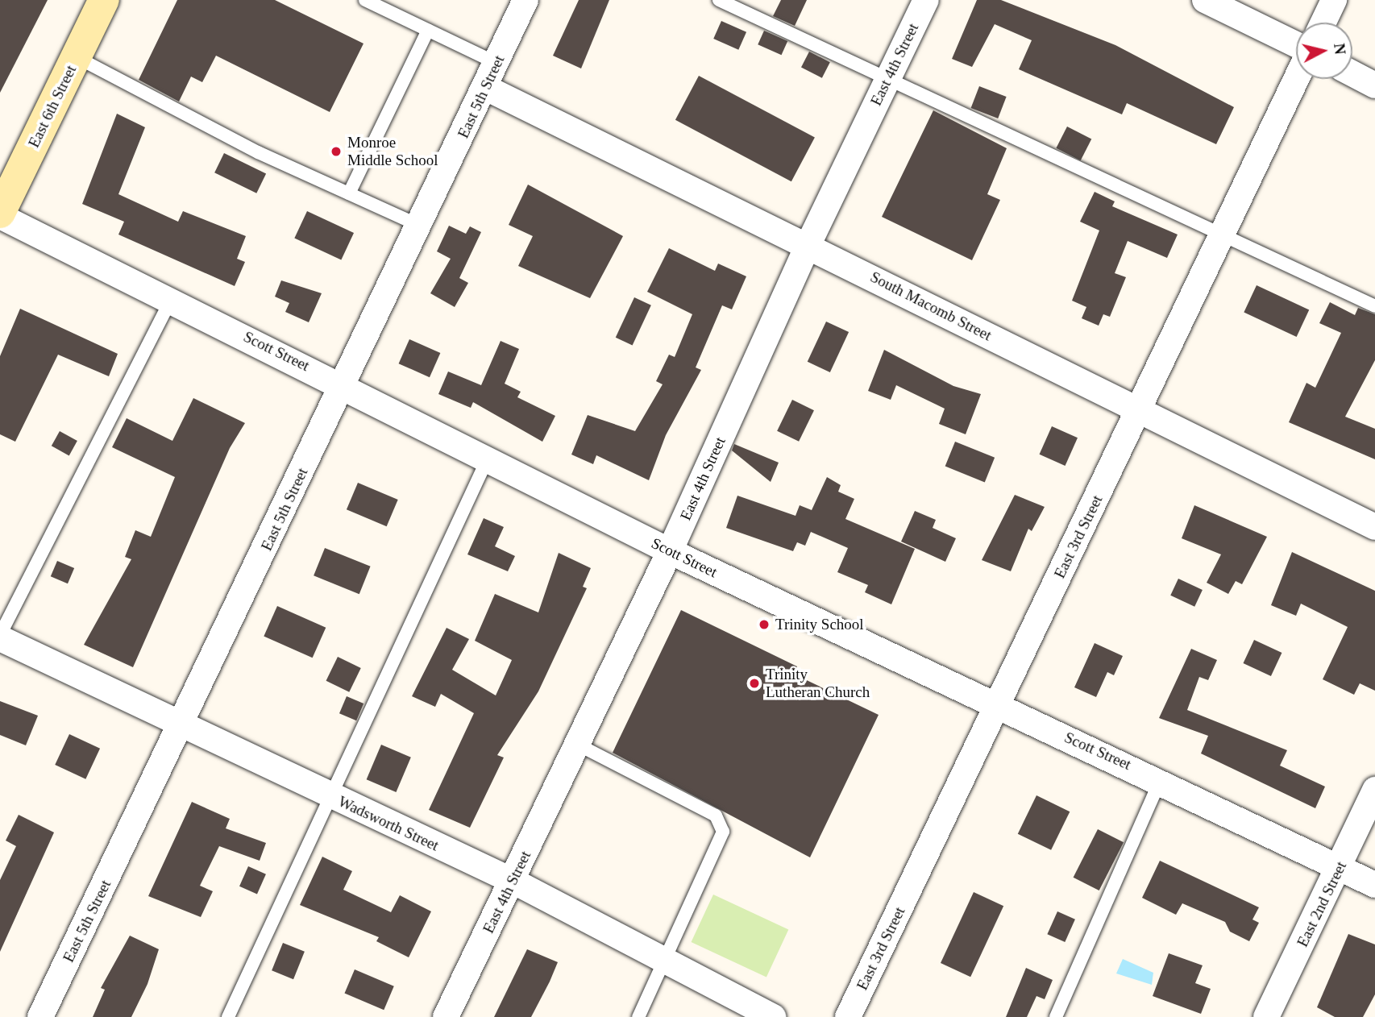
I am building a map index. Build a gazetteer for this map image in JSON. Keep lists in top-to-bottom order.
{
  "streets": {
    "street": [
      "East 4th Street",
      "East 5th Street",
      "East 6th Street",
      "South Macomb Street",
      "Scott Street",
      "East 3rd Street",
      "Wadsworth Street",
      "East 2nd Street"
    ]
  },
  "crossings": [
    ["East 4th Street", "South Macomb Street"],
    ["East 4th Street", "Scott Street"],
    ["East 4th Street", "Wadsworth Street"],
    ["East 5th Street", "South Macomb Street"],
    ["East 5th Street", "Scott Street"],
    ["East 5th Street", "Wadsworth Street"],
    ["East 6th Street", "Scott Street"],
    ["South Macomb Street", "East 3rd Street"],
    ["Scott Street", "East 3rd Street"],
    ["Scott Street", "East 2nd Street"]
  ],
  "places": ["Monroe Middle School", "Trinity School", "Trinity Lutheran Church"],
  "north": "right"
}
